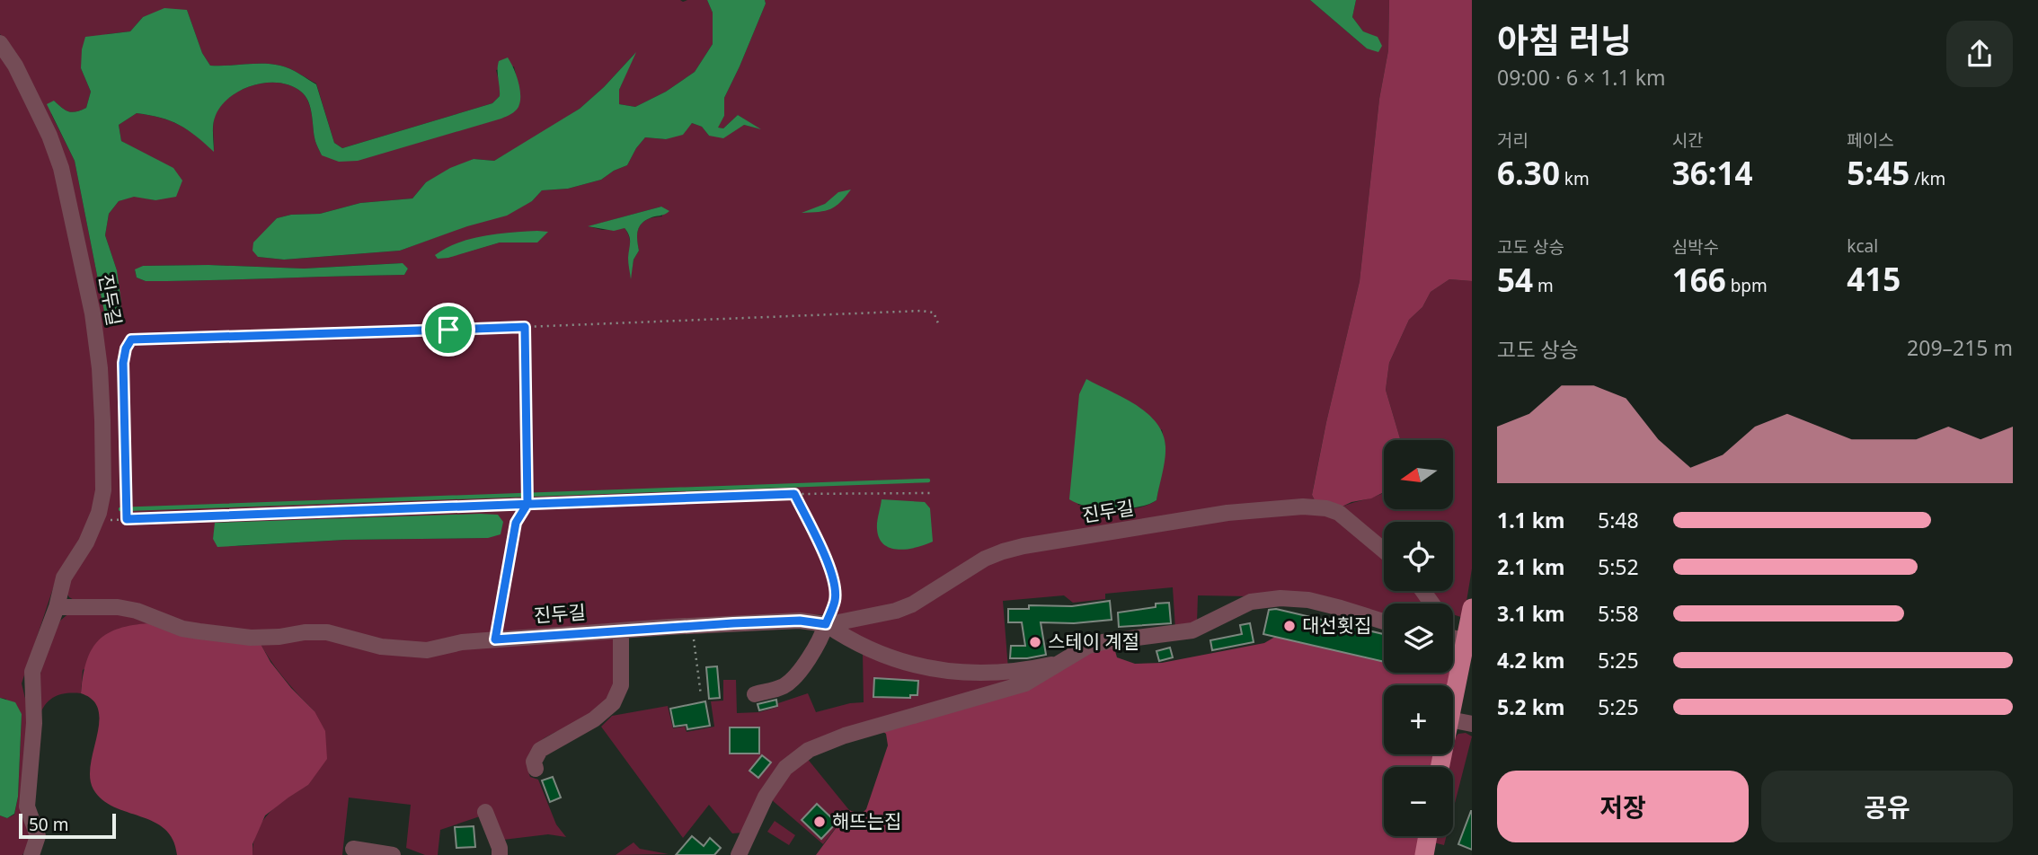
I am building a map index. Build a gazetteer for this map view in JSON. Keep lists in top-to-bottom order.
{
  "streets": {
    "street": ["진두길"]
  },
  "places": ["대선횟집", "스테이 계절", "해뜨는집"],
  "scale_bar": "50 m",
  "north": "left",
  "page": {
    "heading": ["아침 러닝", "09:00 · 6 × 1.1 km"],
    "stats": [
      ["거리", "6.30 km"],
      ["시간", "36:14"],
      ["페이스", "5:45 /km"],
      ["고도 상승", "54 m"],
      ["심박수", "166 bpm"],
      ["kcal", "415"]
    ],
    "chart": ["고도 상승", "209–215 m"],
    "map_buttons": ["+", "−"],
    "list": [
      {
        "name": "1.1 km",
        "note": "5:48"
      },
      {
        "name": "2.1 km",
        "note": "5:52"
      },
      {
        "name": "3.1 km",
        "note": "5:58"
      },
      {
        "name": "4.2 km",
        "note": "5:25"
      },
      {
        "name": "5.2 km",
        "note": "5:25"
      }
    ],
    "buttons": ["저장", "공유"],
    "scale": "50 m"
  }
}
